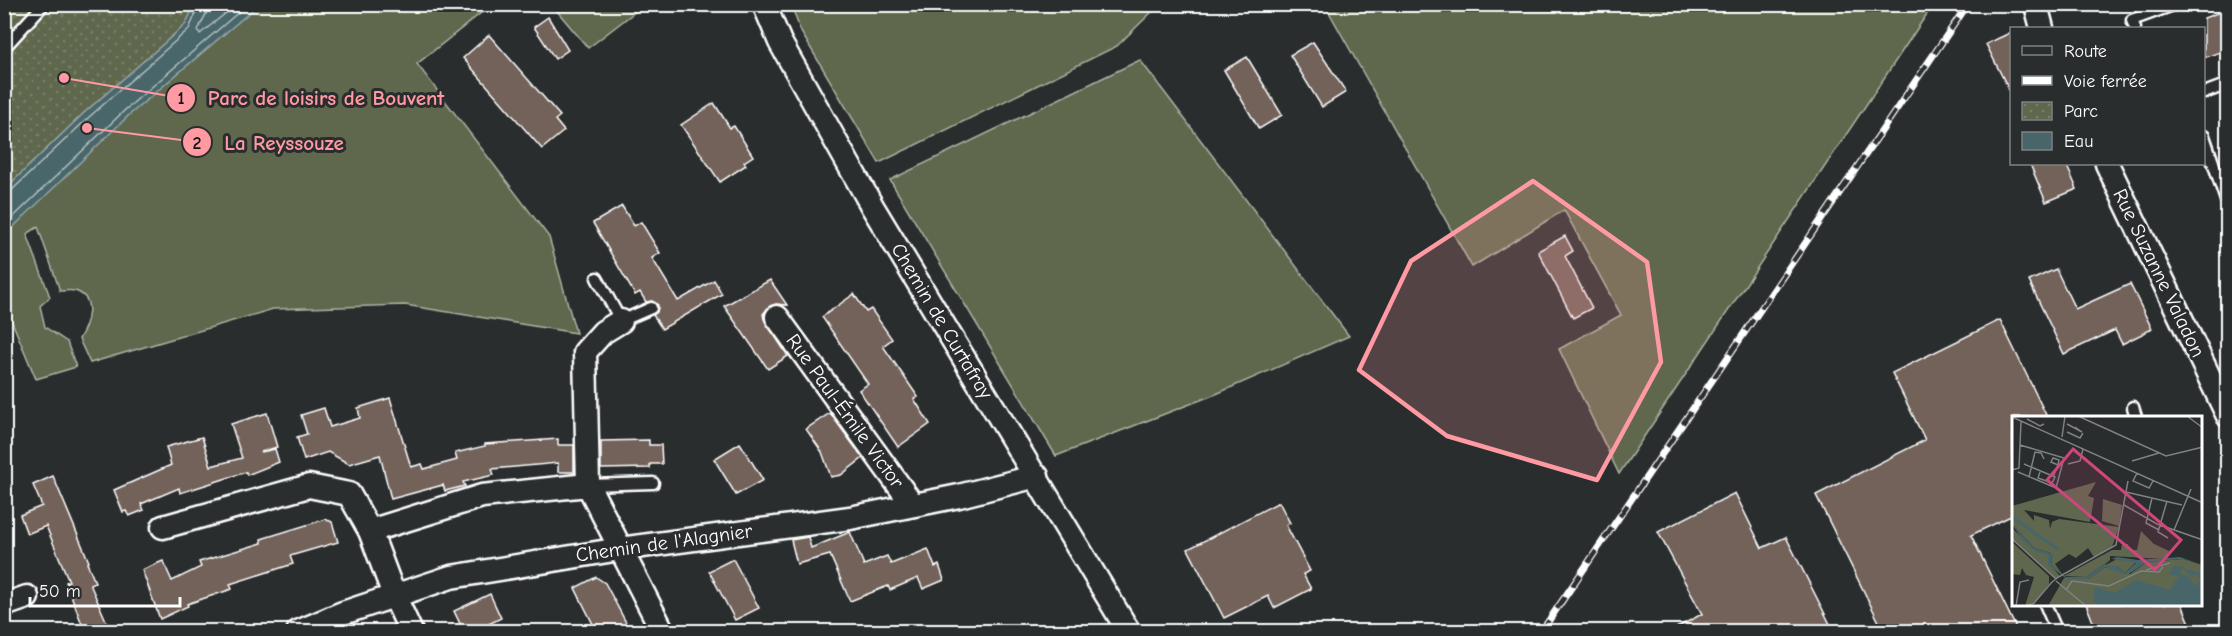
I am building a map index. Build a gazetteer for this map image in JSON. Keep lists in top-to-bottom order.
{
  "streets": {
    "street": [
      "Rue Suzanne Valadon",
      "Chemin de Curtafray",
      "Rue Paul-Émile Victor",
      "Chemin de l'Alagnier"
    ]
  },
  "crossings": [
    ["Chemin de Curtafray", "Chemin de l'Alagnier"],
    ["Rue Paul-Émile Victor", "Chemin de l'Alagnier"]
  ],
  "places": ["Parc de loisirs de Bouvent", "La Reyssouze"],
  "legend": [
    "Route",
    "Voie ferrée",
    "Parc",
    "Eau"
  ],
  "scale_bar": "50 m"
}
